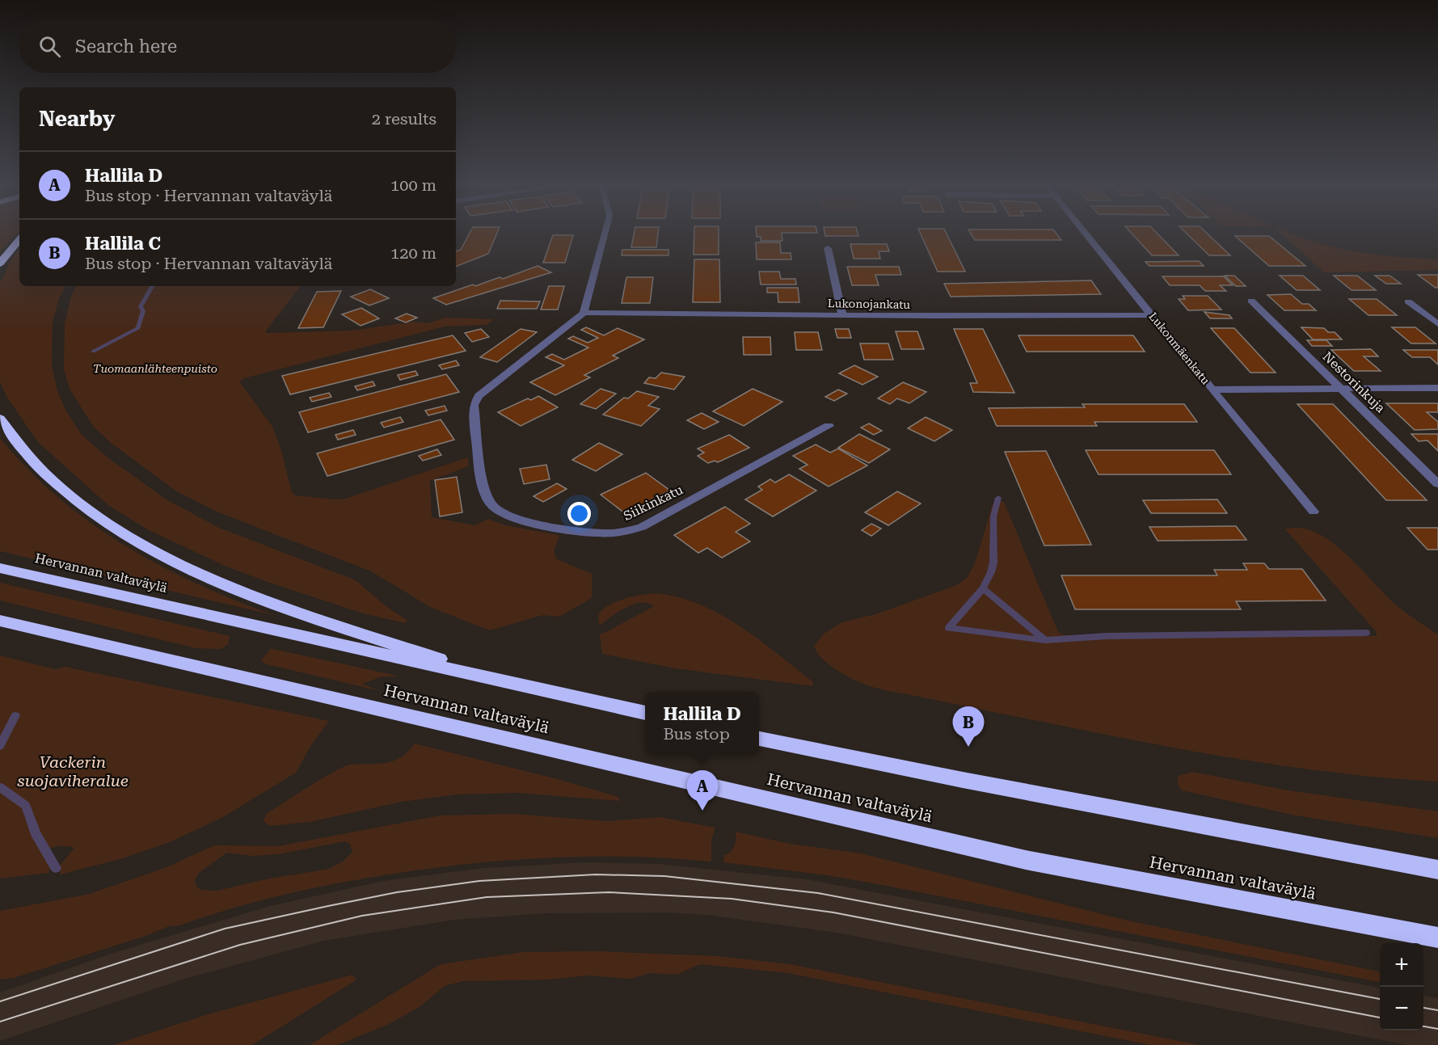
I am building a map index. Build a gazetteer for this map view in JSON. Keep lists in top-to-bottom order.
{
  "streets": {
    "highway": ["Hervannan valtaväylä"],
    "street": [
      "Lukonojankatu",
      "Lukonmäenkatu",
      "Nestorinkuja",
      "Siikinkatu"
    ]
  },
  "crossings": [
    ["Lukonojankatu", "Lukonmäenkatu"],
    ["Lukonojankatu", "Siikinkatu"]
  ],
  "parks": ["Tuomaanlähteenpuisto", "Vackerin suojaviheralue"],
  "page": {
    "search": "Search here",
    "heading": ["Nearby", "2 results"],
    "list": [
      {
        "mark": "A",
        "name": "Hallila D",
        "note": "Bus stop · Hervannan valtaväylä",
        "value": "100 m"
      },
      {
        "mark": "B",
        "name": "Hallila C",
        "note": "Bus stop · Hervannan valtaväylä",
        "value": "120 m"
      }
    ],
    "popup": ["Hallila D", "Bus stop"],
    "pins": ["B", "A"],
    "map_buttons": ["+", "−"]
  }
}
